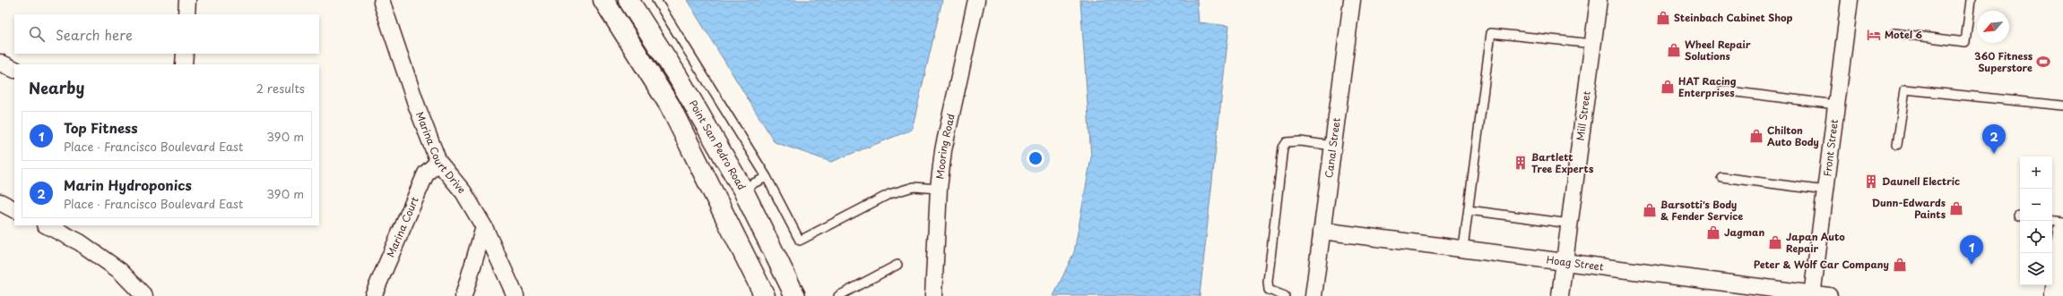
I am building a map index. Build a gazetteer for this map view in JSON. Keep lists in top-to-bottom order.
{
  "streets": {
    "main road": ["Point San Pedro Road"],
    "street": [
      "Mill Street",
      "Mooring Road",
      "Front Street",
      "Canal Street",
      "Marina Court Drive",
      "Marina Court",
      "Hoag Street"
    ]
  },
  "crossings": [
    ["Mill Street", "Hoag Street"],
    ["Front Street", "Hoag Street"],
    ["Canal Street", "Hoag Street"],
    ["Marina Court Drive", "Marina Court"]
  ],
  "places": {
    "shop": [
      "Steinbach Cabinet Shop",
      "Wheel Repair Solutions",
      "HAT Racing Enterprises",
      "Chilton Auto Body",
      "Dunn-Edwards Paints",
      "Barsotti's Body & Fender Service",
      "Jagman",
      "Japan Auto Repair",
      "Peter & Wolf Car Company"
    ],
    "hotel": ["Motel 6"],
    "sports": ["360 Fitness Superstore"],
    "building": ["Bartlett Tree Experts", "Daunell Electric"]
  },
  "north": "bottom left",
  "page": {
    "search": "Search here",
    "heading": ["Nearby", "2 results"],
    "list": [
      {
        "mark": "1",
        "name": "Top Fitness",
        "note": "Place · Francisco Boulevard East",
        "value": "390 m"
      },
      {
        "mark": "2",
        "name": "Marin Hydroponics",
        "note": "Place · Francisco Boulevard East",
        "value": "390 m"
      }
    ],
    "pins": ["2", "1"],
    "map_buttons": ["+", "−"]
  }
}
